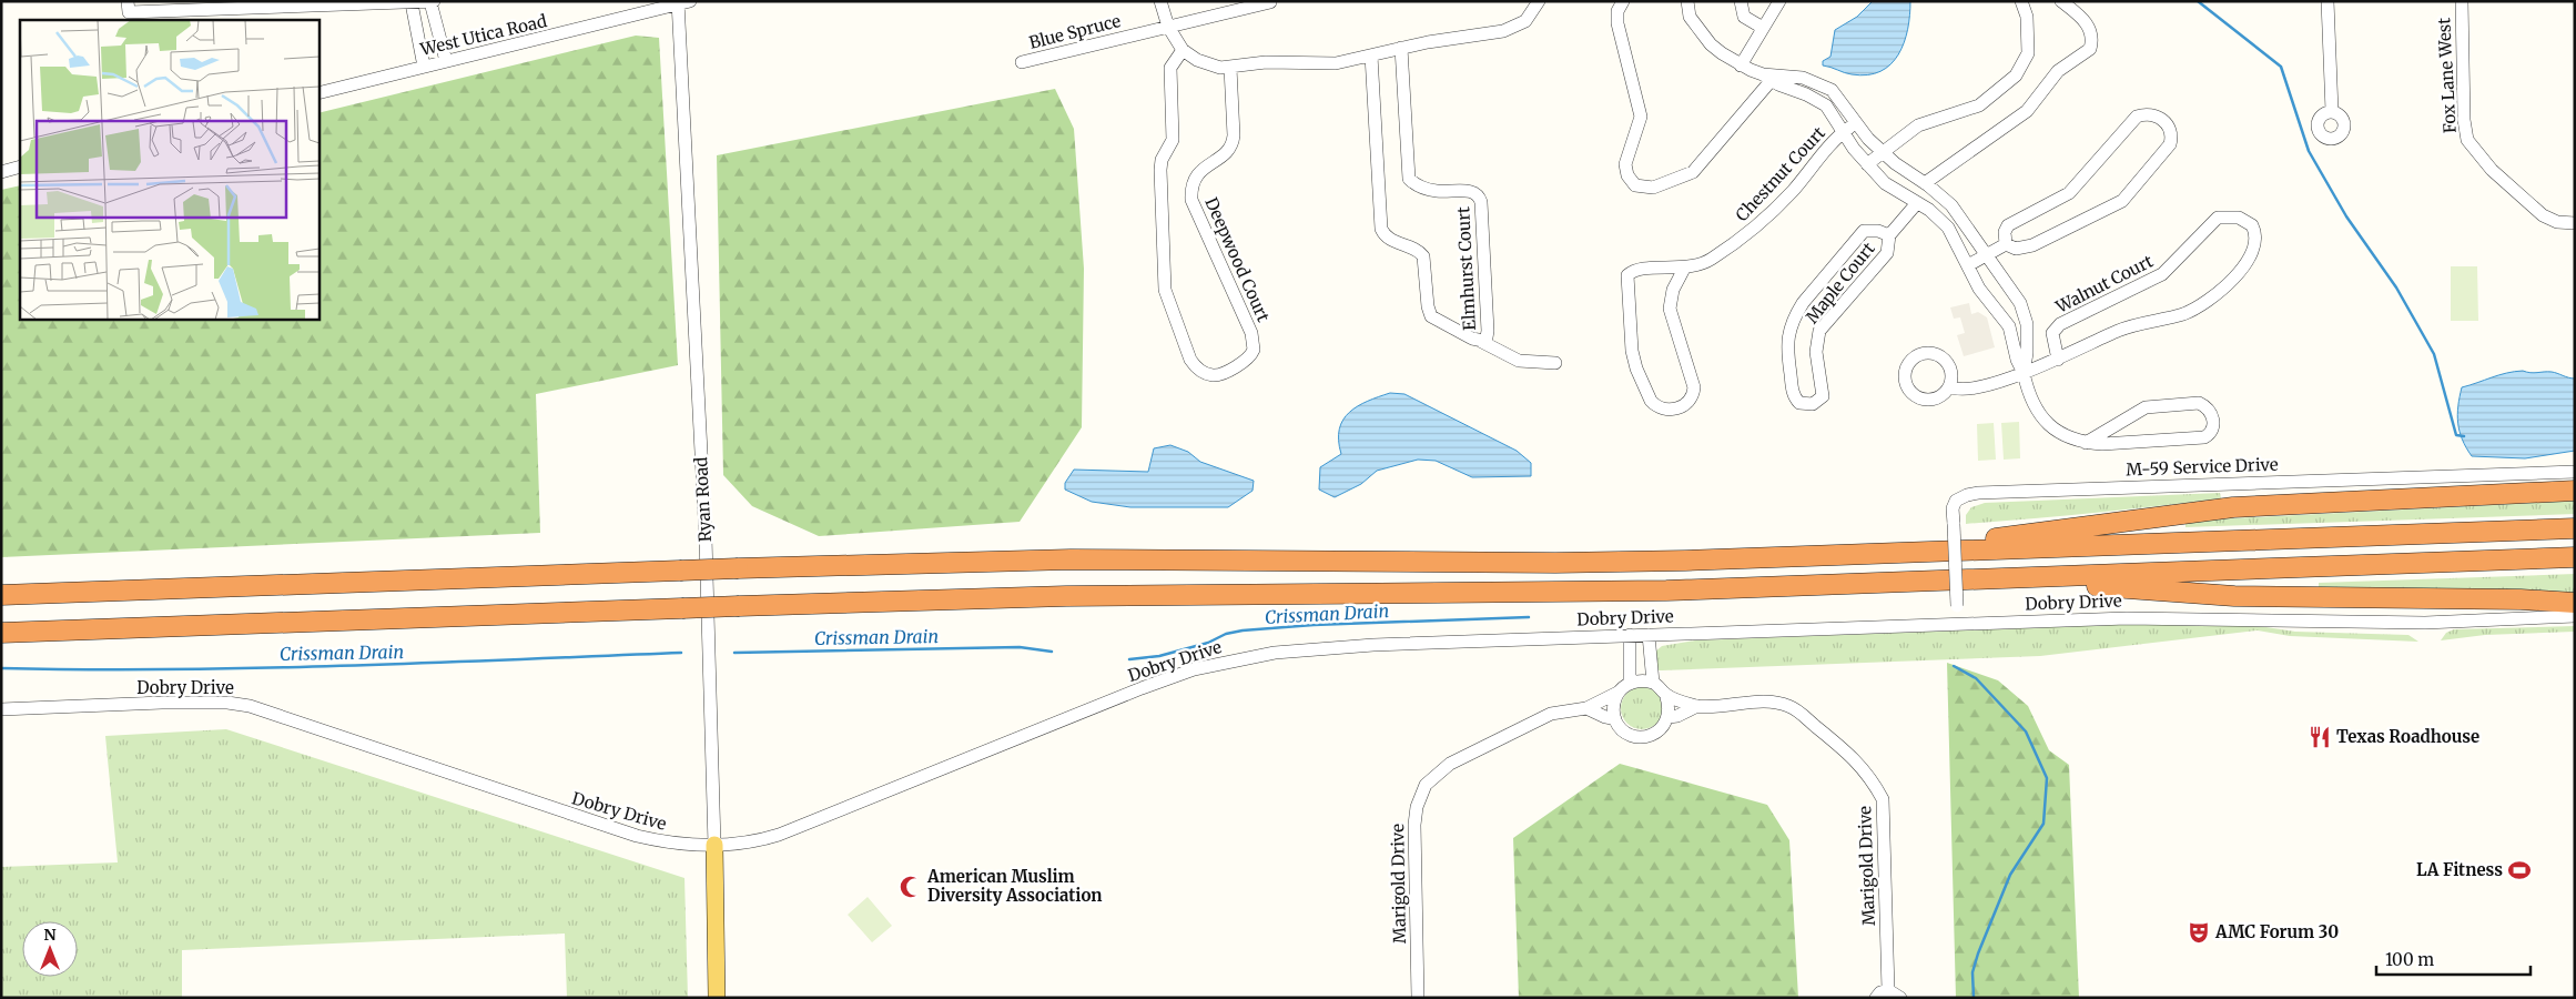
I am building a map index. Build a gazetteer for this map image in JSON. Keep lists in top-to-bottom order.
{
  "streets": {
    "main road": ["Ryan Road"],
    "street": [
      "Blue Spruce",
      "West Utica Road",
      "Fox Lane West",
      "Chestnut Court",
      "Deepwood Court",
      "Elmhurst Court",
      "Maple Court",
      "Walnut Court",
      "M-59 Service Drive",
      "Dobry Drive",
      "Marigold Drive"
    ]
  },
  "crossings": [
    ["West Utica Road", "Ryan Road"],
    ["M-59 Service Drive", "Dobry Drive"],
    ["Ryan Road", "Dobry Drive"]
  ],
  "water": ["Crissman Drain"],
  "places": {
    "restaurant": ["Texas Roadhouse"],
    "sports": ["LA Fitness"],
    "mosque": ["American Muslim Diversity Association"],
    "theatre": ["AMC Forum 30"]
  },
  "scale_bar": "100 m",
  "north": "top"
}
